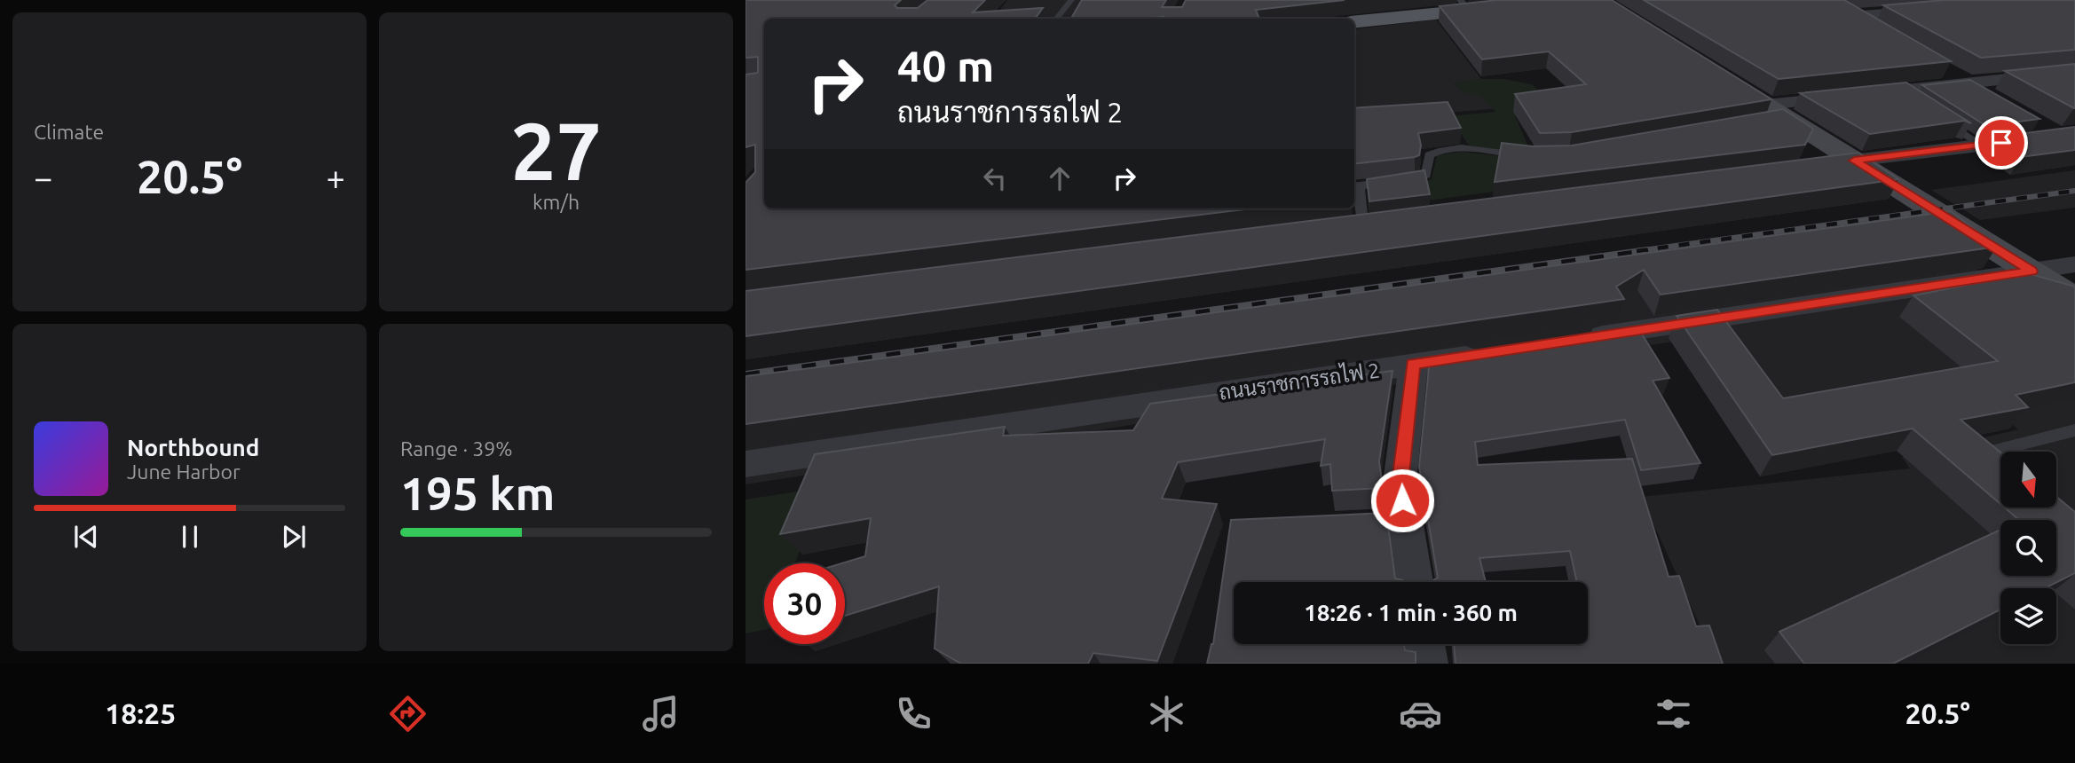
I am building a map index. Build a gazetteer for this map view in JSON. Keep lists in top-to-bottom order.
{
  "streets": {
    "street": ["ถนนราชการรถไฟ 2"]
  },
  "north": "bottom",
  "page": {
    "tile": [
      "Climate",
      ["27", "km/h"],
      ["Range · 39%", "195 km"]
    ],
    "turn": ["40 m", "ถนนราชการรถไฟ 2"],
    "heat": ["−", "20.5°", "+"],
    "song": ["Northbound", "June Harbor"],
    "limit": "30",
    "trip": "18:26 · 1 min · 360 m",
    "tabs": ["18:25", "20.5°"]
  }
}
